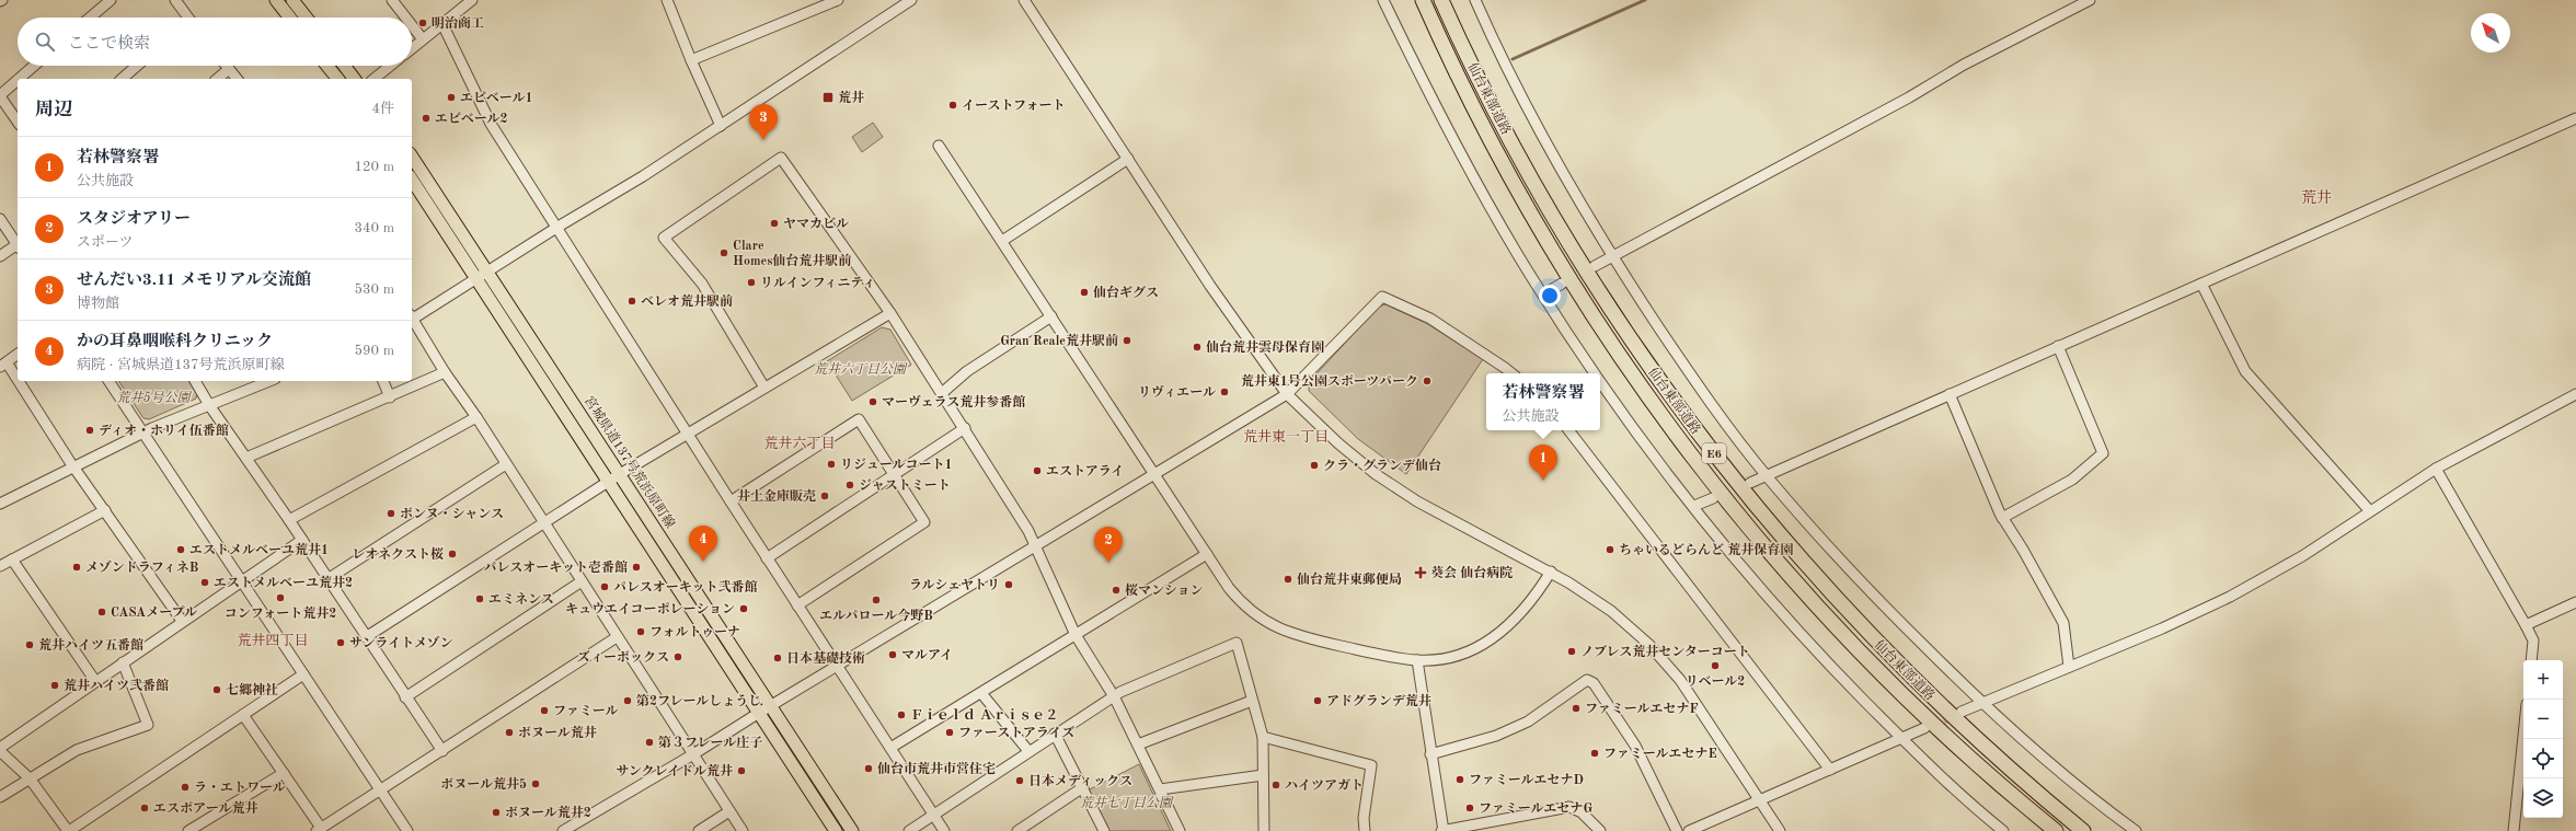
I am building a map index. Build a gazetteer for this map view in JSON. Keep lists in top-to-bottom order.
{
  "streets": {
    "highway": ["仙台東部道路", "E6"],
    "main road": ["宮城県道137号荒浜原町線"]
  },
  "districts": [
    "荒井",
    "荒井東一丁目",
    "荒井六丁目",
    "荒井四丁目"
  ],
  "parks": ["荒井六丁目公園", "荒井5号公園", "荒井七丁目公園"],
  "places": {
    "other": [
      "明治商工",
      "エピベール1",
      "イーストフォート",
      "エピベール2",
      "ヤマカビル",
      "Clare Homes仙台荒井駅前",
      "リルインフィニティ",
      "仙台ギグス",
      "ベレオ荒井駅前",
      "Gran Reale荒井駅前",
      "仙台荒井雲母保育園",
      "荒井東1号公園スポーツパーク",
      "リヴィエール",
      "マーヴェラス荒井参番館",
      "ディオ・ホリイ伍番館",
      "リジュールコート1",
      "クラ・グランデ仙台",
      "エストアライ",
      "ジャストミート",
      "井上金庫販売",
      "ボンヌ・シャンス",
      "エストメルベーユ荒井1",
      "ちゃいるどらんど 荒井保育園",
      "レオネクスト桜",
      "メゾンドラフィネB",
      "パレスオーキット壱番館",
      "仙台荒井東郵便局",
      "エストメルベーユ荒井2",
      "ラルシェヤトリ",
      "パレスオーキット弐番館",
      "桜マンション",
      "コンフォート荒井2",
      "エミネンス",
      "エルパロール今野B",
      "キュウエイコーポレーション",
      "CASAメープル",
      "フォルトゥーナ",
      "サンライトメゾン",
      "荒井ハイツ五番館",
      "ノブレス荒井センターコート",
      "マルアイ",
      "ズィーボックス",
      "日本基礎技術",
      "リベール2",
      "荒井ハイツ弐番館",
      "七郷神社",
      "第2フレールしょうじ",
      "アドグランデ荒井",
      "ファミールエセナF",
      "ファミール",
      "Ｆｉｅｌｄ Ａｒｉｓｅ２",
      "ボヌール荒井",
      "ファーストアライズ",
      "第３フレール庄子",
      "ファミールエセナE",
      "仙台市荒井市営住宅",
      "サンクレイドル荒井",
      "ファミールエセナD",
      "日本メディックス",
      "ボヌール荒井5",
      "ハイツアガト",
      "ラ・エトワール",
      "エスポアール荒井",
      "ファミールエセナG",
      "ボヌール荒井2"
    ],
    "transit": ["荒井"],
    "health": ["葵会 仙台病院"]
  },
  "north": "top left",
  "page": {
    "search": "ここで検索",
    "heading": ["周辺", "4件"],
    "pins": [
      "3",
      "1",
      "4",
      "2"
    ],
    "list": [
      {
        "mark": "1",
        "name": "若林警察署",
        "note": "公共施設",
        "value": "120 m"
      },
      {
        "mark": "2",
        "name": "スタジオアリー",
        "note": "スポーツ",
        "value": "340 m"
      },
      {
        "mark": "3",
        "name": "せんだい3.11 メモリアル交流館",
        "note": "博物館",
        "value": "530 m"
      },
      {
        "mark": "4",
        "name": "かの耳鼻咽喉科クリニック",
        "note": "病院 · 宮城県道137号荒浜原町線",
        "value": "590 m"
      }
    ],
    "popup": ["若林警察署", "公共施設"],
    "map_buttons": ["+", "−"]
  }
}
